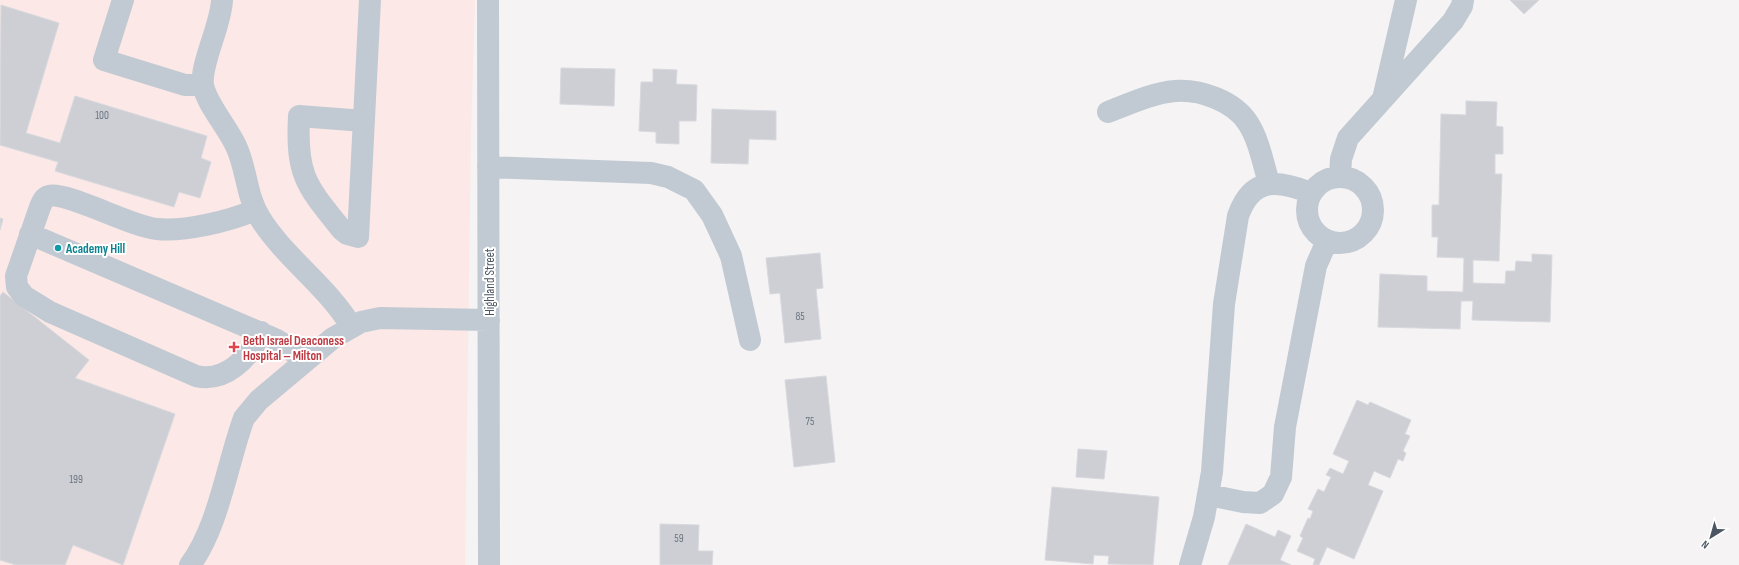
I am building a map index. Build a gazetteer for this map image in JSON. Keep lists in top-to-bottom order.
{
  "streets": {
    "street": ["Highland Street"]
  },
  "places": {
    "other": ["Academy Hill"],
    "health": ["Beth Israel Deaconess Hospital – Milton"]
  },
  "house_numbers": [
    "100",
    "85",
    "75",
    "199",
    "59"
  ],
  "north": "bottom left"
}
